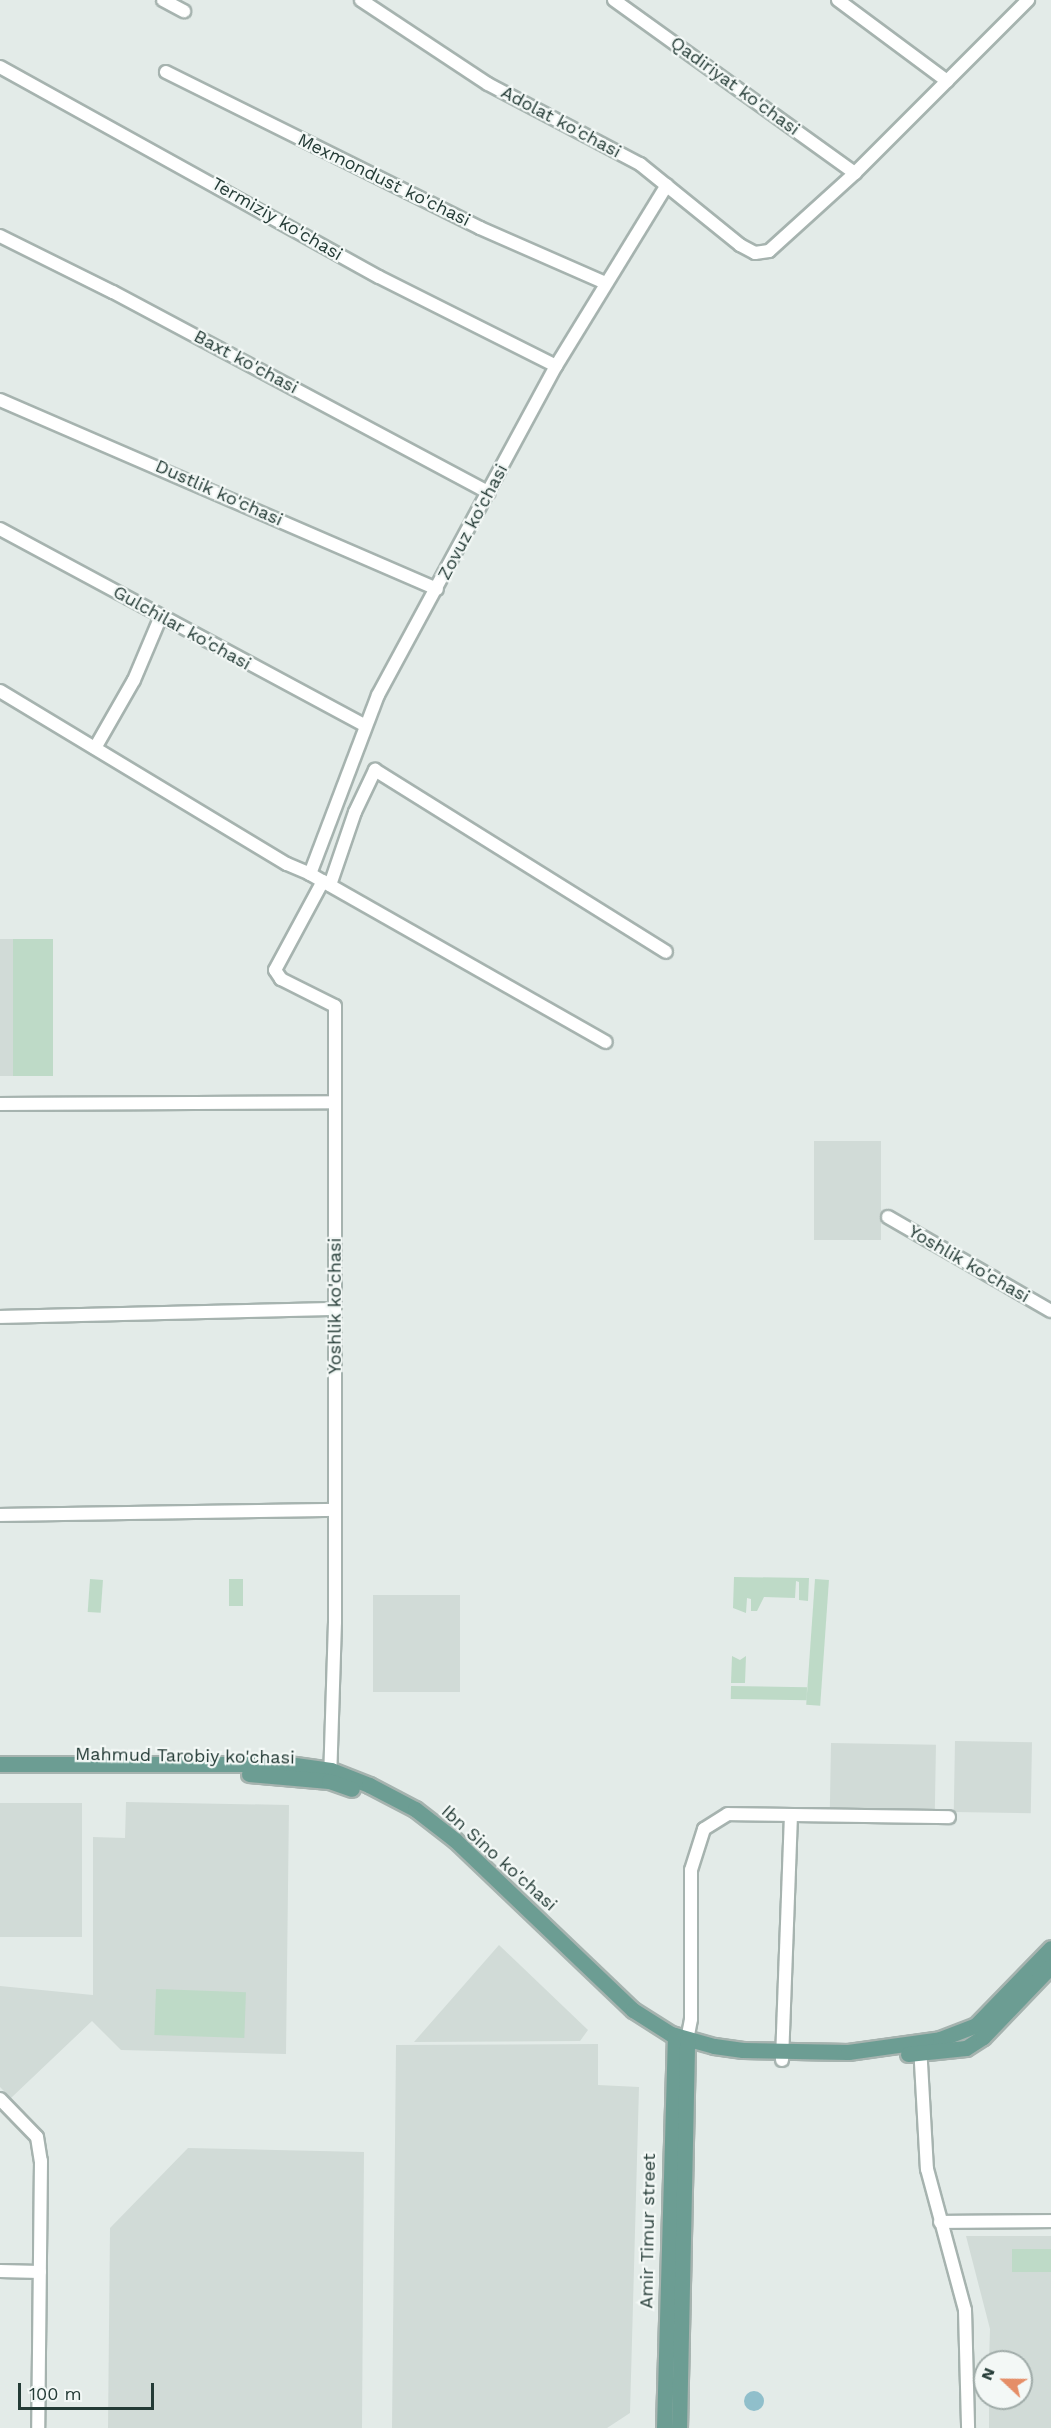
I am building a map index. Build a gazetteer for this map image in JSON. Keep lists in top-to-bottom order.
{
  "streets": {
    "main road": ["Mahmud Tarobiy ko'chasi", "Amir Timur street"],
    "street": [
      "Qadiriyat ko'chasi",
      "Adolat ko'chasi",
      "Mexmondust ko'chasi",
      "Termiziy ko'chasi",
      "Baxt ko'chasi",
      "Dustlik ko'chasi",
      "Zovuz ko'chasi",
      "Gulchilar ko'chasi",
      "Yoshlik ko'chasi"
    ]
  },
  "crossings": [
    ["Qadiriyat ko'chasi", "Adolat ko'chasi"],
    ["Adolat ko'chasi", "Zovuz ko'chasi"],
    ["Mexmondust ko'chasi", "Zovuz ko'chasi"],
    ["Termiziy ko'chasi", "Zovuz ko'chasi"],
    ["Baxt ko'chasi", "Zovuz ko'chasi"],
    ["Dustlik ko'chasi", "Zovuz ko'chasi"],
    ["Zovuz ko'chasi", "Gulchilar ko'chasi"],
    ["Yoshlik ko'chasi", "Mahmud Tarobiy ko'chasi"],
    ["Mahmud Tarobiy ko'chasi", "Amir Timur street"]
  ],
  "scale_bar": "100 m",
  "north": "left"
}
